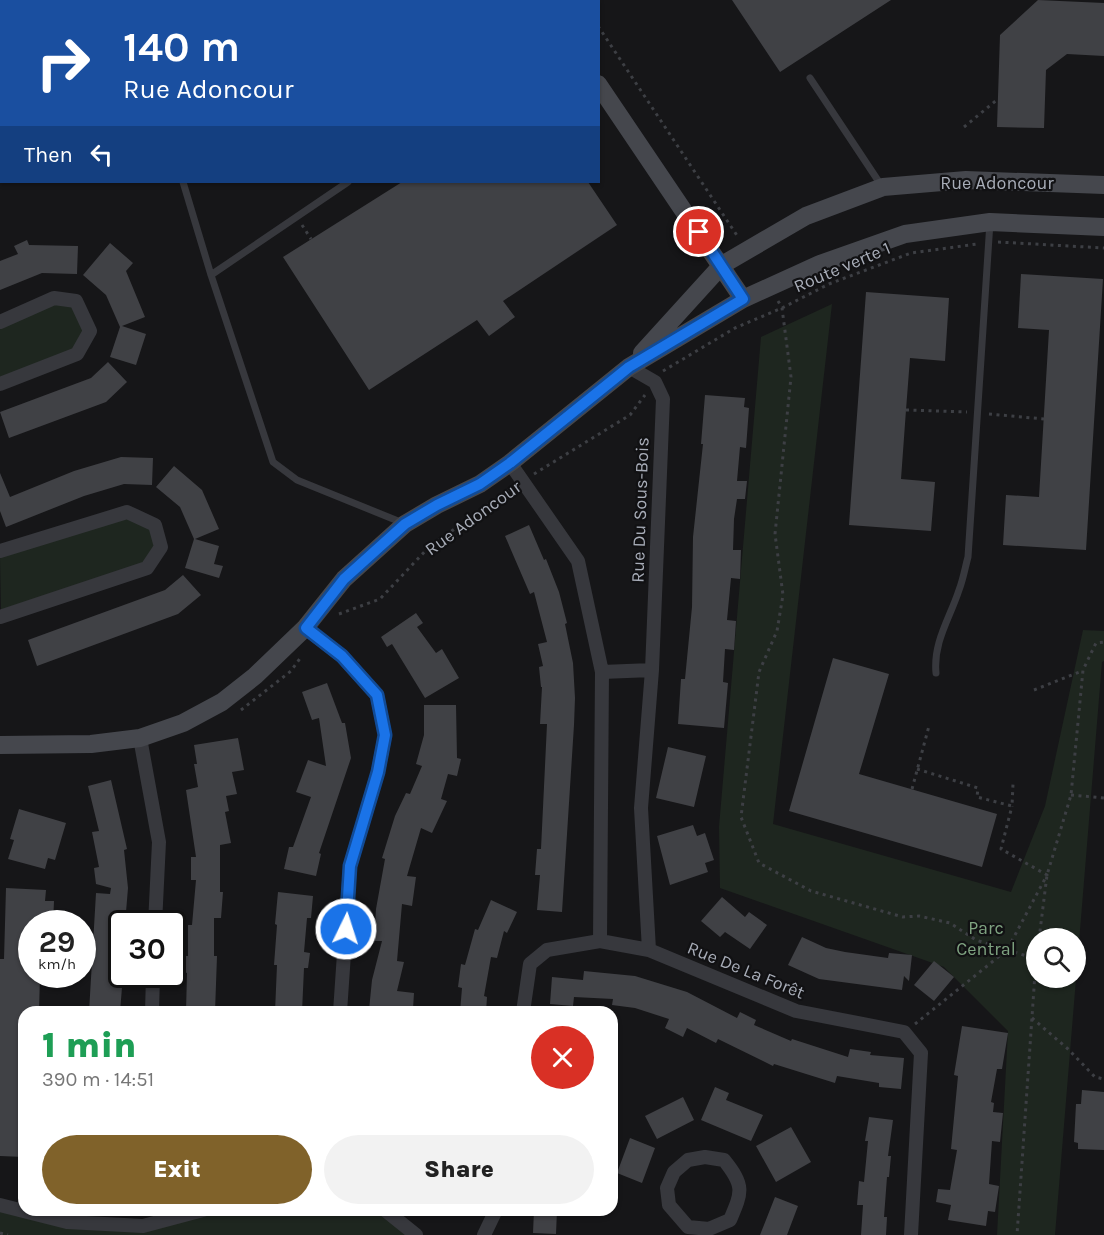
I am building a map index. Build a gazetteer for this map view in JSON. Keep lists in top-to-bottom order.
{
  "streets": {
    "street": ["Rue Adoncour", "Rue Du Sous-Bois", "Rue De La Forêt"],
    "path": ["Route verte 1"]
  },
  "crossings": [
    ["Rue Adoncour", "Route verte 1"],
    ["Rue Adoncour", "Rue Du Sous-Bois"],
    ["Rue Du Sous-Bois", "Rue De La Forêt"]
  ],
  "parks": ["Parc Central"],
  "page": {
    "turn": ["140 m", "Rue Adoncour"],
    "then": "Then",
    "speed": "29 km/h",
    "limit": "30",
    "heading": ["1 min", "390 m · 14:51"],
    "buttons": ["Exit", "Share"]
  }
}
